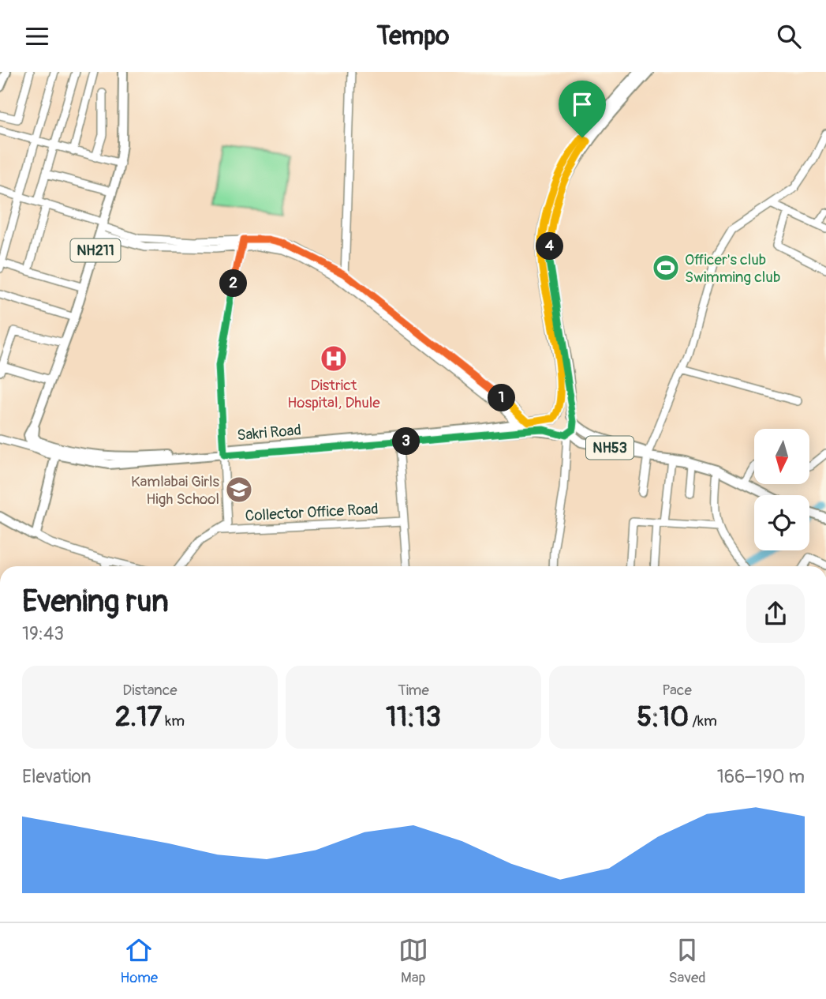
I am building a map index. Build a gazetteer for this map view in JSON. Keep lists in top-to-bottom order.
{
  "streets": {
    "main road": ["NH211", "NH53"],
    "street": ["Collector Office Road"]
  },
  "places": {
    "sports": ["Officer's club Swimming club"],
    "hospital": ["District Hospital, Dhule"],
    "school or university": ["Kamlabai Girls High School"]
  },
  "north": "bottom",
  "page": {
    "header": "Tempo",
    "pins": [
      "4",
      "2",
      "1",
      "3"
    ],
    "heading": ["Evening run", "19:43"],
    "stats": [
      ["Distance", "2.17 km"],
      ["Time", "11:13"],
      ["Pace", "5:10 /km"]
    ],
    "chart": ["Elevation", "166–190 m"],
    "tabs": ["Home", "Map", "Saved"]
  }
}
